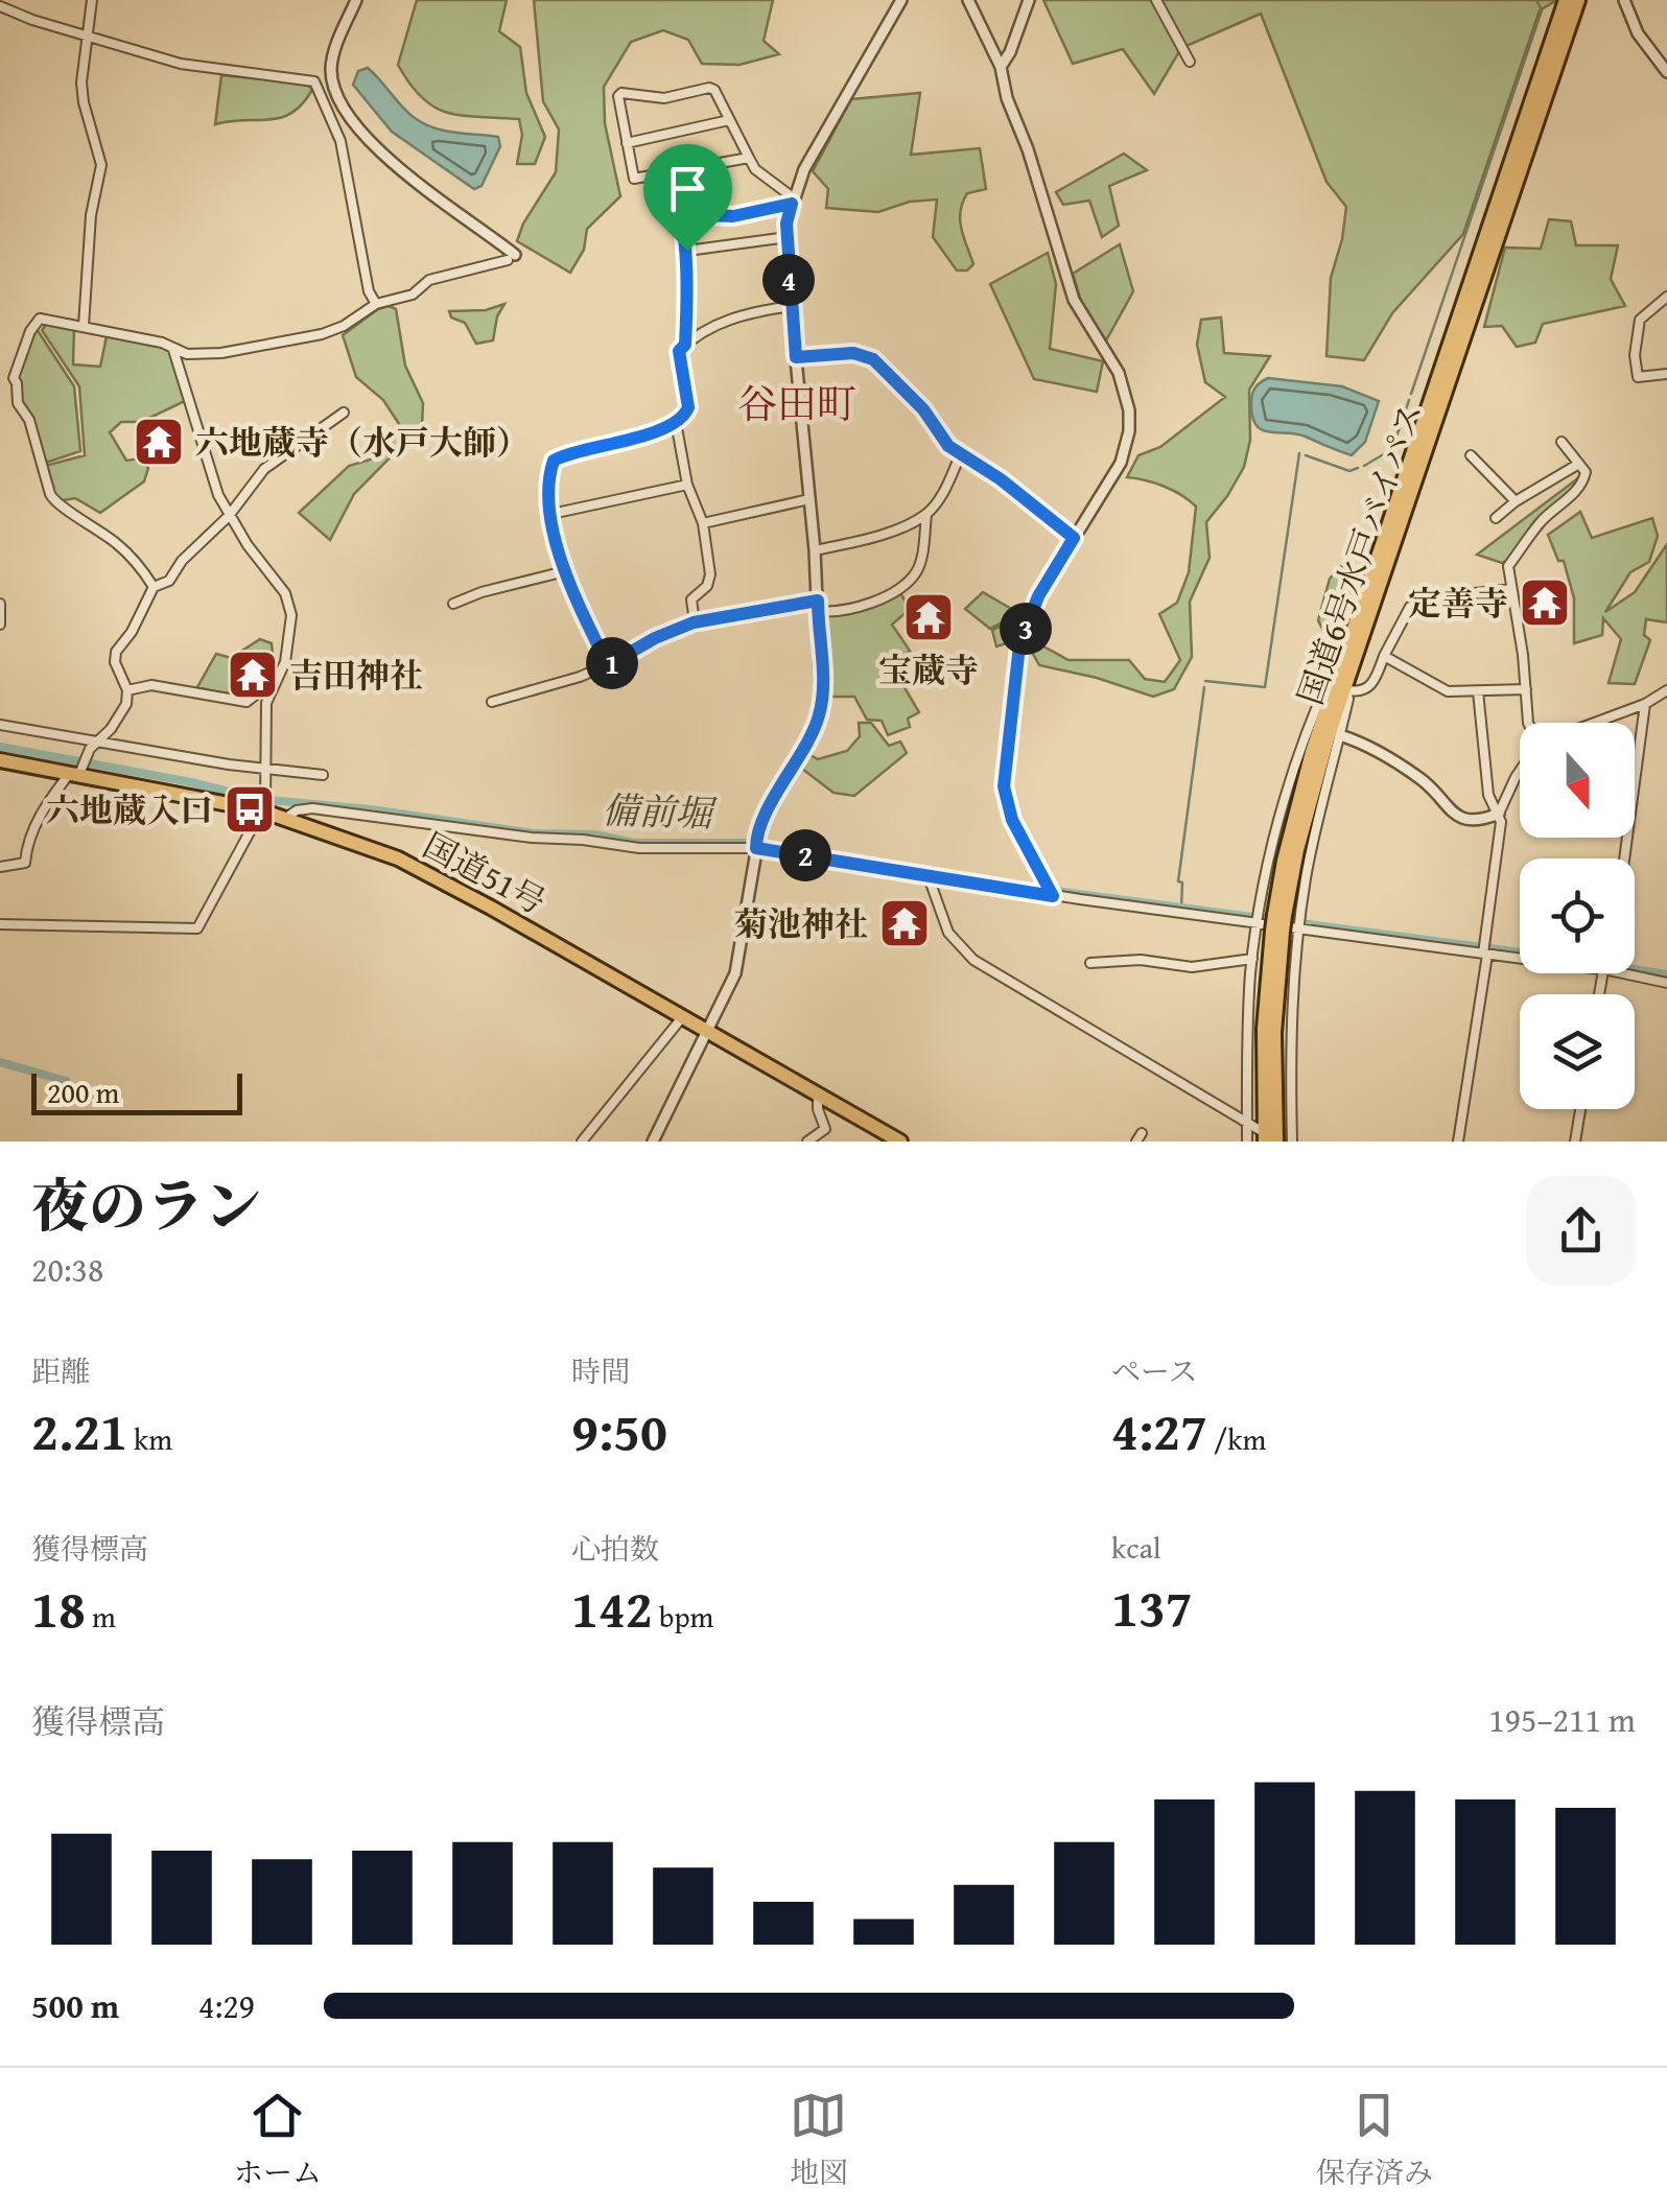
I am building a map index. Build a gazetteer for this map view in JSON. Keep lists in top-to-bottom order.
{
  "streets": {
    "highway": ["国道6号水戸バイパス", "国道51号"]
  },
  "districts": ["谷田町"],
  "water": ["備前堀"],
  "places": {
    "temple": [
      "六地蔵寺（水戸大師）",
      "定善寺",
      "宝蔵寺",
      "吉田神社",
      "菊池神社"
    ],
    "bus stop": ["六地蔵入口"]
  },
  "scale_bar": "200 m",
  "north": "bottom",
  "page": {
    "pins": [
      "4",
      "3",
      "1",
      "2"
    ],
    "scale": "200 m",
    "heading": ["夜のラン", "20:38"],
    "stats": [
      ["距離", "2.21 km"],
      ["時間", "9:50"],
      ["ペース", "4:27 /km"],
      ["獲得標高", "18 m"],
      ["心拍数", "142 bpm"],
      ["kcal", "137"]
    ],
    "chart": ["獲得標高", "195–211 m"],
    "list": [
      {
        "name": "500 m",
        "note": "4:29"
      }
    ],
    "tabs": ["ホーム", "地図", "保存済み"]
  }
}
